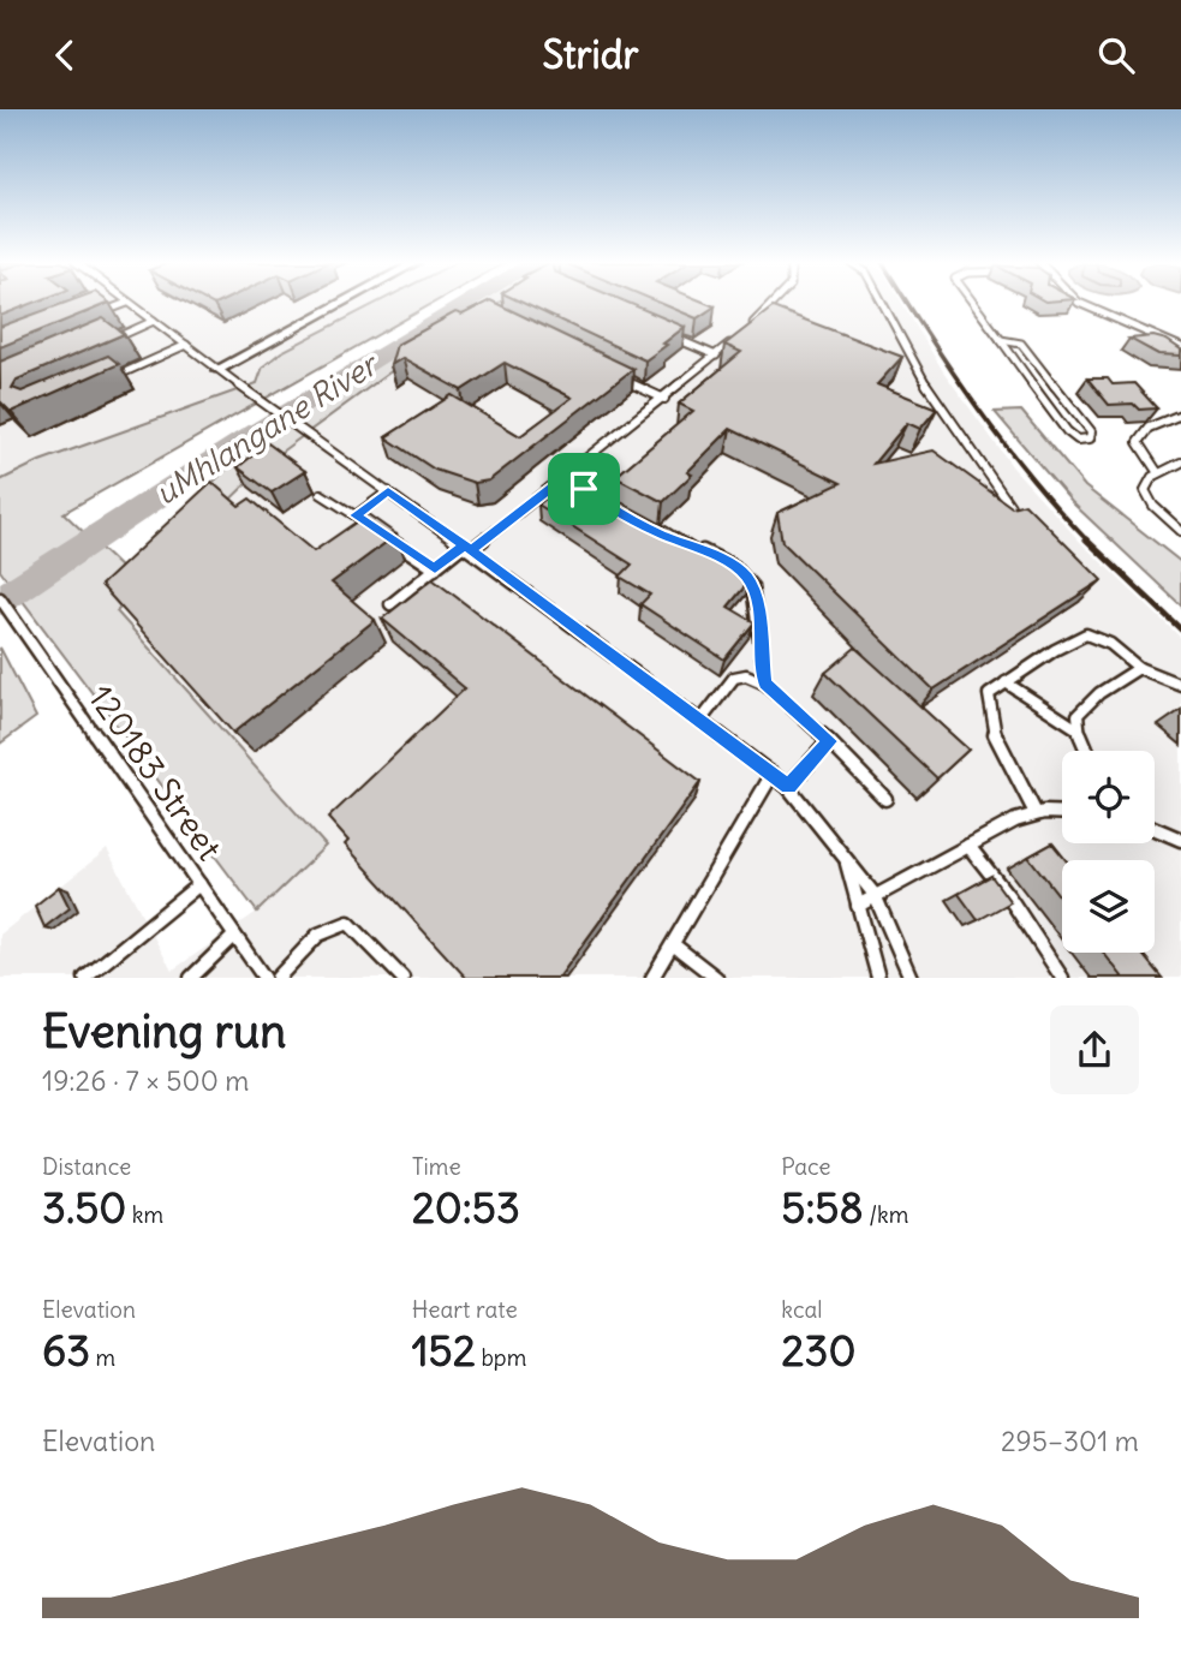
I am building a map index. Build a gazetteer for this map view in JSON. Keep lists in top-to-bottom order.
{
  "streets": {
    "lane": ["120183 Street"]
  },
  "water": ["uMhlangane River"],
  "page": {
    "header": "Stridr",
    "heading": ["Evening run", "19:26 · 7 × 500 m"],
    "stats": [
      ["Distance", "3.50 km"],
      ["Time", "20:53"],
      ["Pace", "5:58 /km"],
      ["Elevation", "63 m"],
      ["Heart rate", "152 bpm"],
      ["kcal", "230"]
    ],
    "chart": ["Elevation", "295–301 m"]
  }
}
